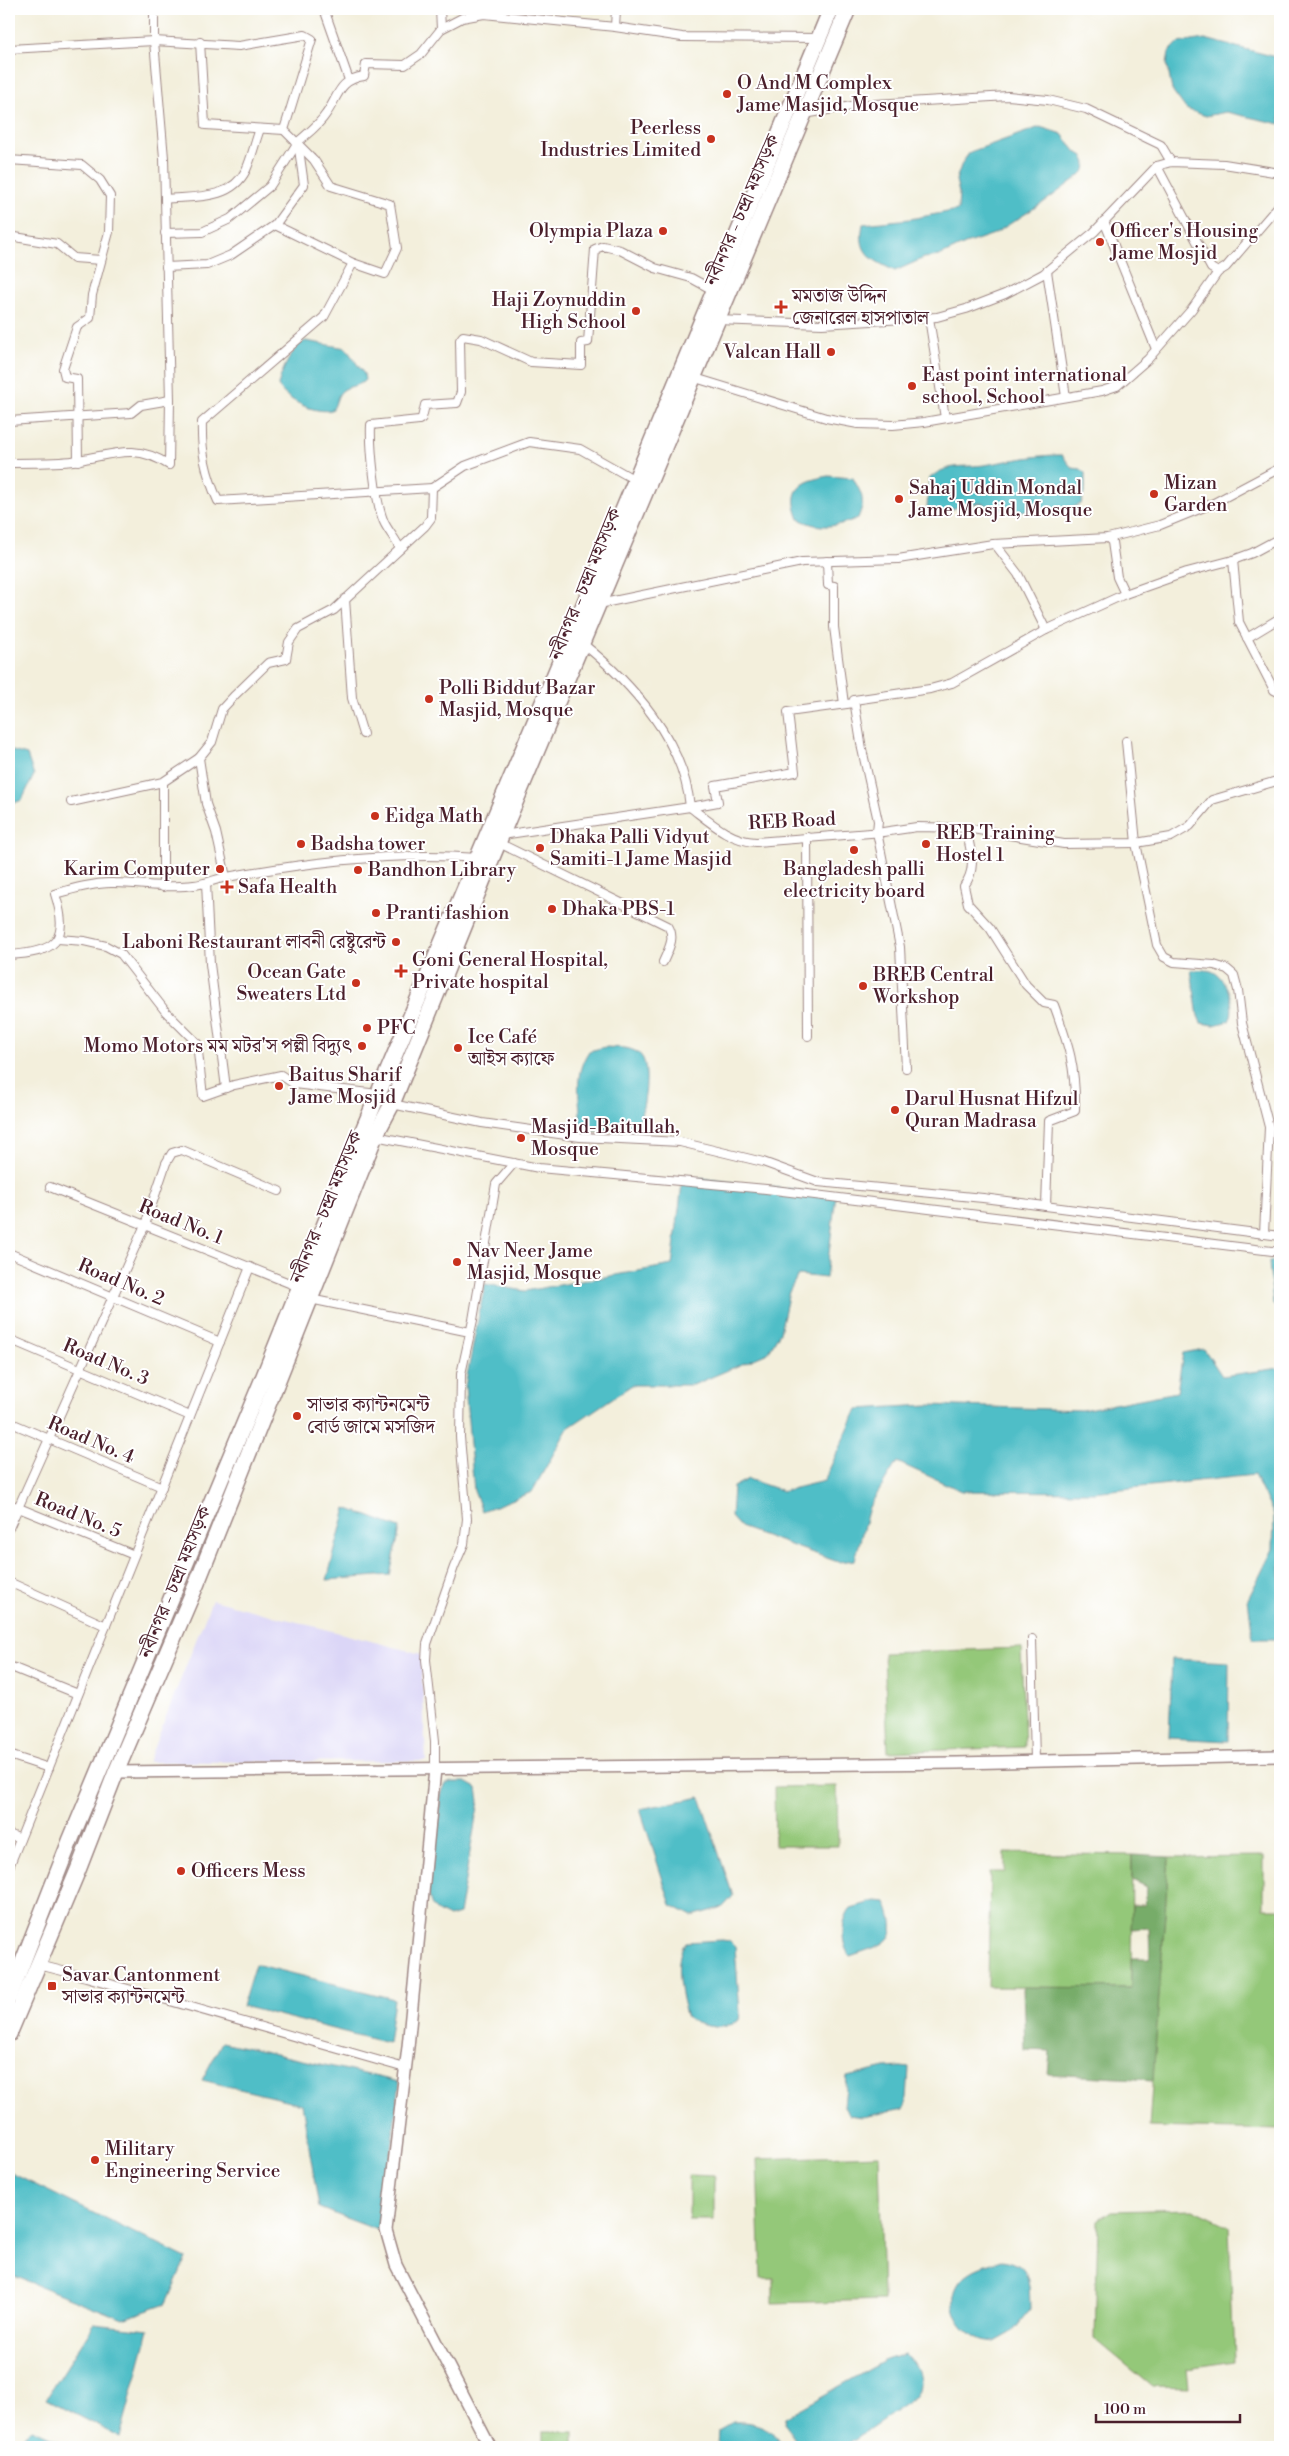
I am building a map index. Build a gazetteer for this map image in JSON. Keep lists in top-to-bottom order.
{
  "streets": {
    "highway": ["নবীনগর - চন্দ্রা মহাসড়ক"],
    "street": [
      "REB Road",
      "Road No. 1",
      "Road No. 2",
      "Road No. 3",
      "Road No. 4",
      "Road No. 5"
    ]
  },
  "crossings": [
    ["নবীনগর - চন্দ্রা মহাসড়ক", "Road No. 1"]
  ],
  "places": {
    "other": [
      "O And M Complex Jame Masjid, Mosque",
      "Peerless Industries Limited",
      "Olympia Plaza",
      "Officer's Housing Jame Mosjid",
      "Haji Zoynuddin High School",
      "Valcan Hall",
      "East point international school, School",
      "Mizan Garden",
      "Sahaj Uddin Mondal Jame Mosjid, Mosque",
      "Polli Biddut Bazar Masjid, Mosque",
      "Eidga Math",
      "Badsha tower",
      "REB Training Hostel 1",
      "Dhaka Palli Vidyut Samiti-1 Jame Masjid",
      "Bangladesh palli electricity board",
      "Karim Computer",
      "Bandhon Library",
      "Dhaka PBS-1",
      "Pranti fashion",
      "Laboni Restaurant লাবনী রেষ্টুরেন্ট",
      "Ocean Gate Sweaters Ltd",
      "BREB Central Workshop",
      "PFC",
      "Momo Motors মম মটর'স পল্লী বিদ্যুৎ",
      "Ice Café আইস ক্যাফে",
      "Baitus Sharif Jame Mosjid",
      "Darul Husnat Hifzul Quran Madrasa",
      "Masjid-Baitullah, Mosque",
      "Nav Neer Jame Masjid, Mosque",
      "সাভার ক্যান্টনমেন্ট বোর্ড জামে মসজিদ",
      "Officers Mess",
      "Military Engineering Service"
    ],
    "health": ["মমতাজ উদ্দিন জেনারেল হাসপাতাল", "Safa Health", "Goni General Hospital, Private hospital"],
    "transit": ["Savar Cantonment সাভার ক্যান্টনমেন্ট"]
  },
  "scale_bar": "100 m"
}
